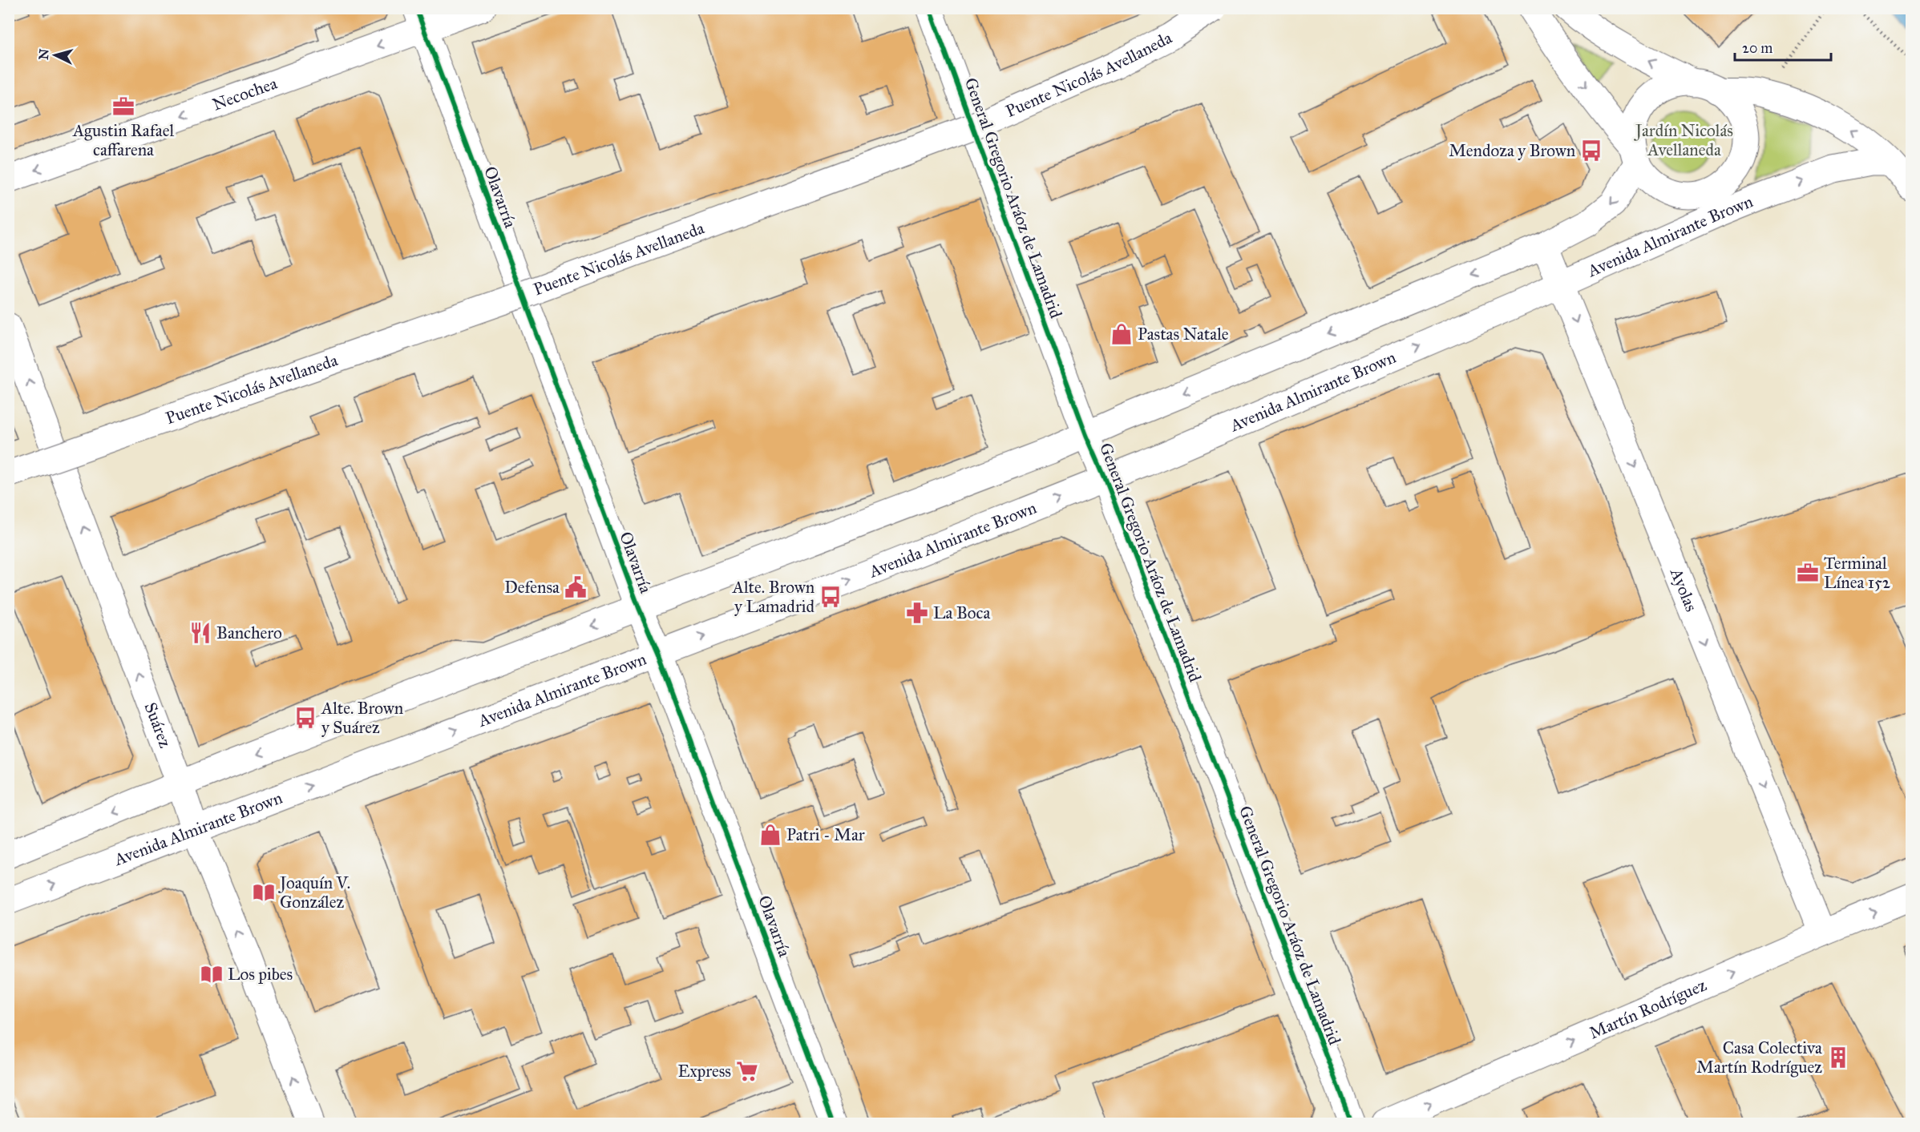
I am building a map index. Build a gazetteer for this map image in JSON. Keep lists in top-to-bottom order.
{
  "streets": {
    "main road": [
      "Puente Nicolás Avellaneda",
      "Necochea",
      "Olavarría",
      "General Gregorio Aráoz de Lamadrid",
      "Avenida Almirante Brown",
      "Ayolas",
      "Suárez",
      "Martín Rodríguez"
    ]
  },
  "crossings": [
    ["Necochea", "Olavarría"],
    ["Olavarría", "Avenida Almirante Brown"],
    ["General Gregorio Aráoz de Lamadrid", "Avenida Almirante Brown"],
    ["Avenida Almirante Brown", "Ayolas"],
    ["Avenida Almirante Brown", "Suárez"],
    ["Ayolas", "Martín Rodríguez"]
  ],
  "one_way": [
    "Necochea",
    "Ayolas",
    "Suárez",
    "Martín Rodríguez"
  ],
  "parks": ["Jardín Nicolás Avellaneda"],
  "places": {
    "office": ["Agustin Rafael caffarena", "Terminal Línea 152"],
    "bus stop": ["Mendoza y Brown", "Alte. Brown y Lamadrid", "Alte. Brown y Suárez"],
    "shop": ["Pastas Natale", "Patri - Mar"],
    "public building": ["Defensa"],
    "pharmacy": ["La Boca"],
    "restaurant": ["Banchero"],
    "library": ["Joaquín V. González", "Los pibes"],
    "building": ["Casa Colectiva Martín Rodríguez"],
    "supermarket": ["Express"]
  },
  "scale_bar": "20 m",
  "north": "left"
}
